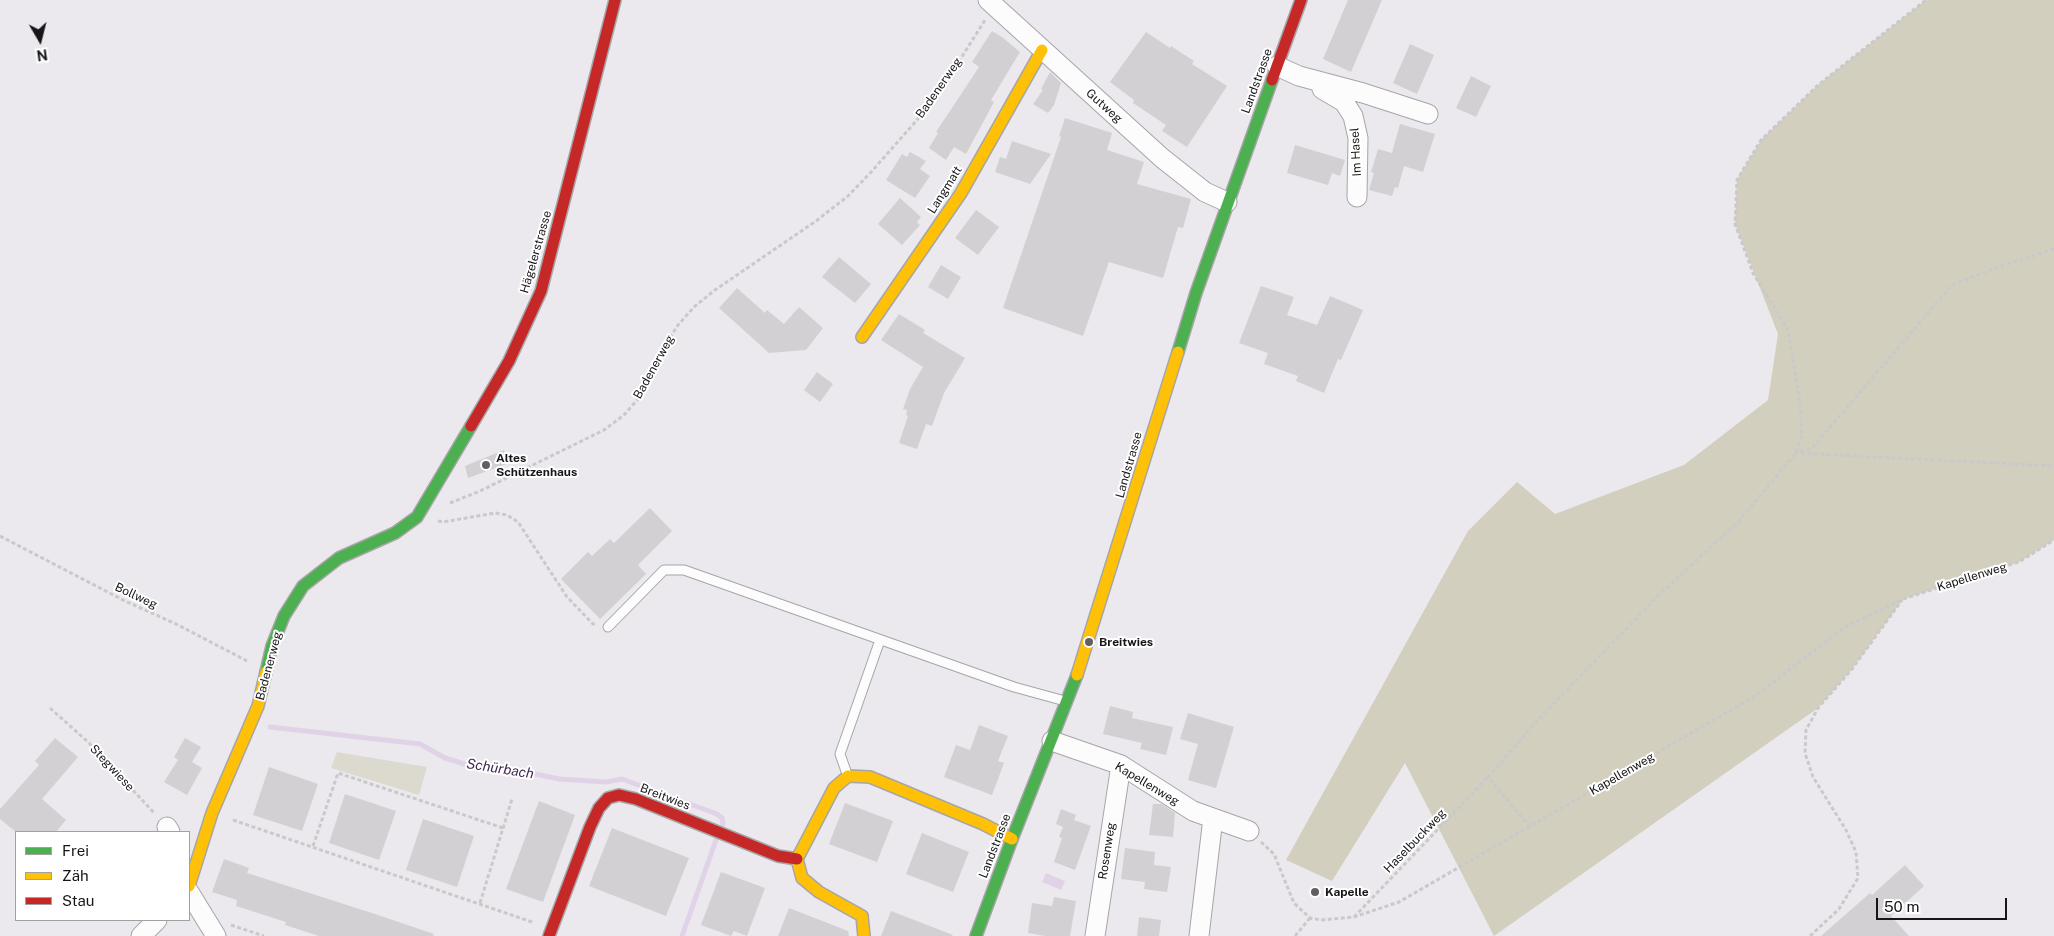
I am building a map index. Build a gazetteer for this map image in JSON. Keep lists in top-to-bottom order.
{
  "streets": {
    "street": [
      "Landstrasse",
      "Badenerweg",
      "Gutweg",
      "Im Hasel",
      "Langmatt",
      "Hägelerstrasse",
      "Kapellenweg",
      "Breitwies",
      "Rosenweg"
    ],
    "path": ["Bollweg", "Stegwiese", "Haselbuckweg"]
  },
  "crossings": [
    ["Landstrasse", "Gutweg"],
    ["Landstrasse", "Im Hasel"],
    ["Landstrasse", "Kapellenweg"],
    ["Badenerweg", "Gutweg"],
    ["Badenerweg", "Hägelerstrasse"],
    ["Badenerweg", "Bollweg"],
    ["Gutweg", "Langmatt"],
    ["Kapellenweg", "Haselbuckweg"],
    ["Kapellenweg", "Rosenweg"]
  ],
  "water": ["Schürbach"],
  "places": ["Altes Schützenhaus", "Breitwies", "Kapelle"],
  "legend": ["Frei", "Zäh", "Stau"],
  "scale_bar": "50 m",
  "north": "bottom"
}
